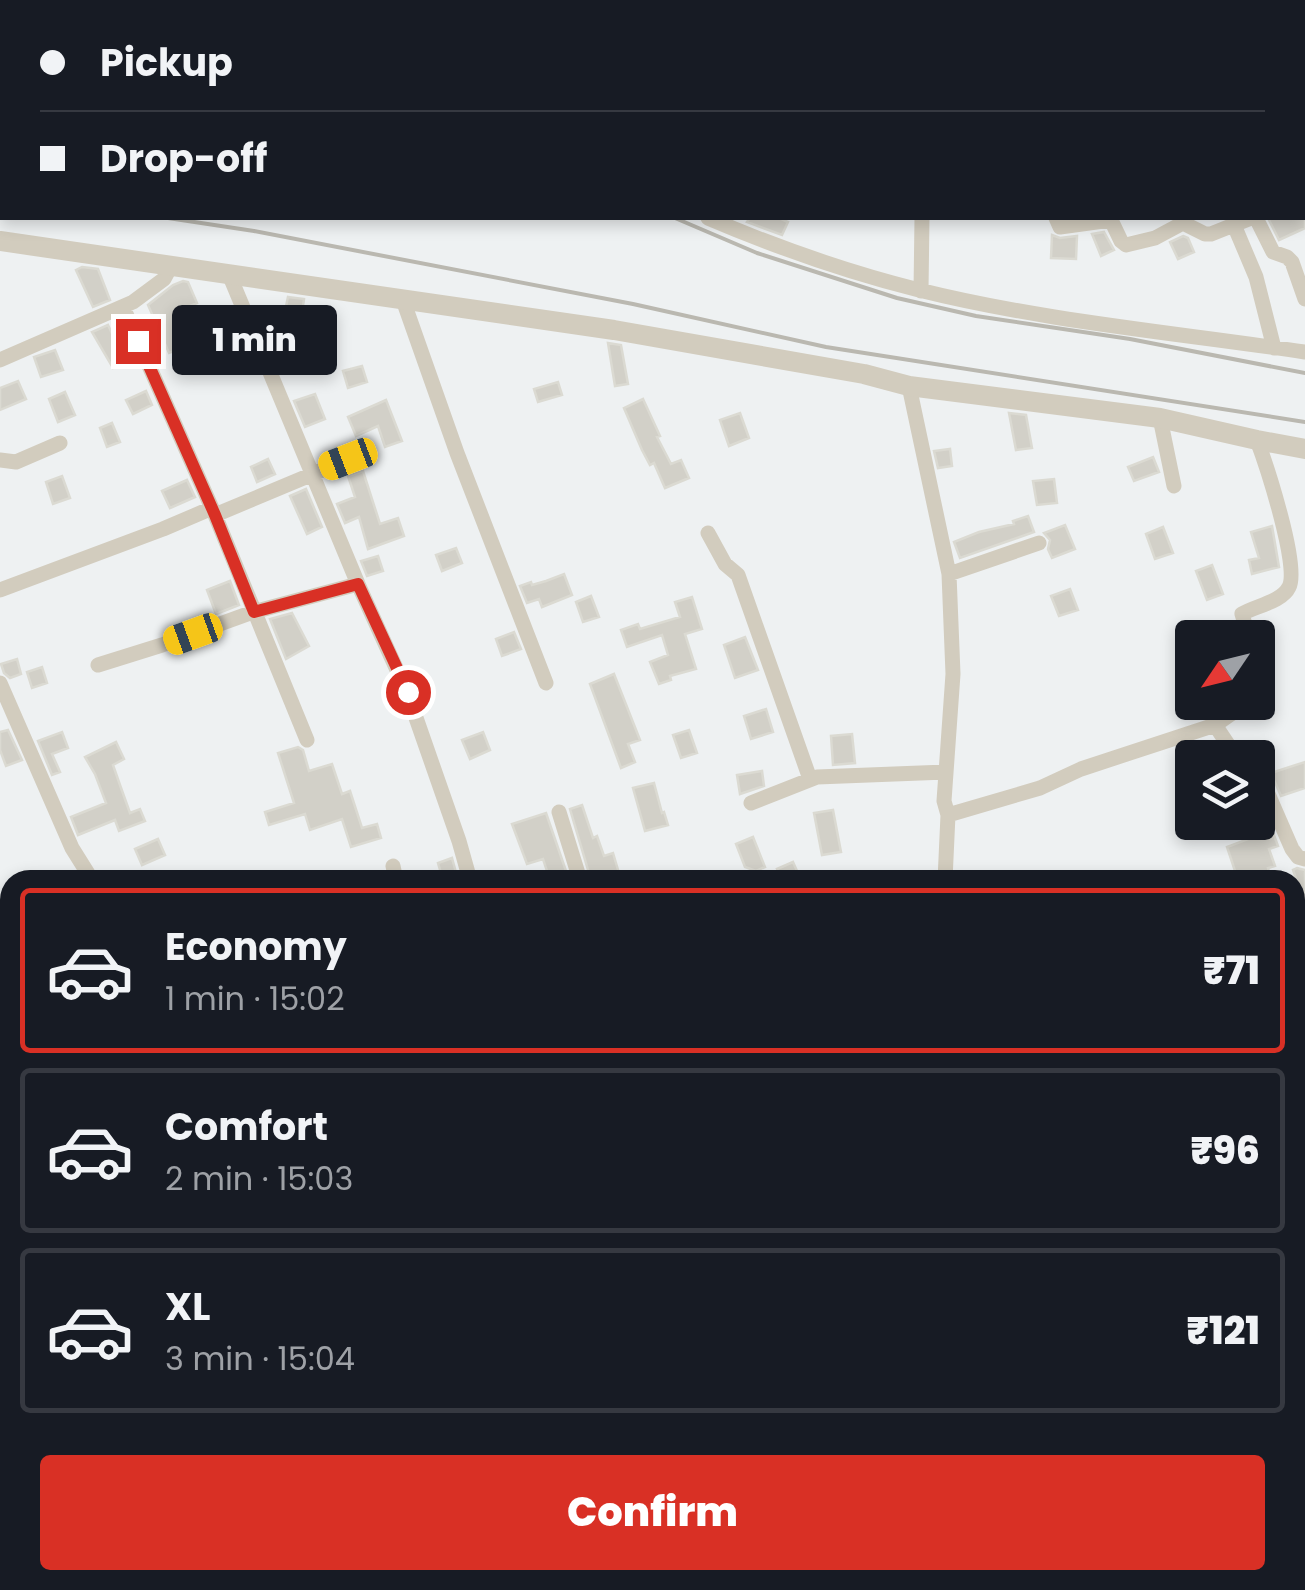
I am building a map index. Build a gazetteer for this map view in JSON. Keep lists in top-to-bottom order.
{
  "north": "bottom left",
  "page": {
    "banner": ["Pickup", "Drop-off"],
    "bubble": "1 min",
    "list": [
      {
        "name": "Economy",
        "note": "1 min · 15:02",
        "value": "₹71"
      },
      {
        "name": "Comfort",
        "note": "2 min · 15:03",
        "value": "₹96"
      },
      {
        "name": "XL",
        "note": "3 min · 15:04",
        "value": "₹121"
      }
    ],
    "buttons": "Confirm"
  }
}
